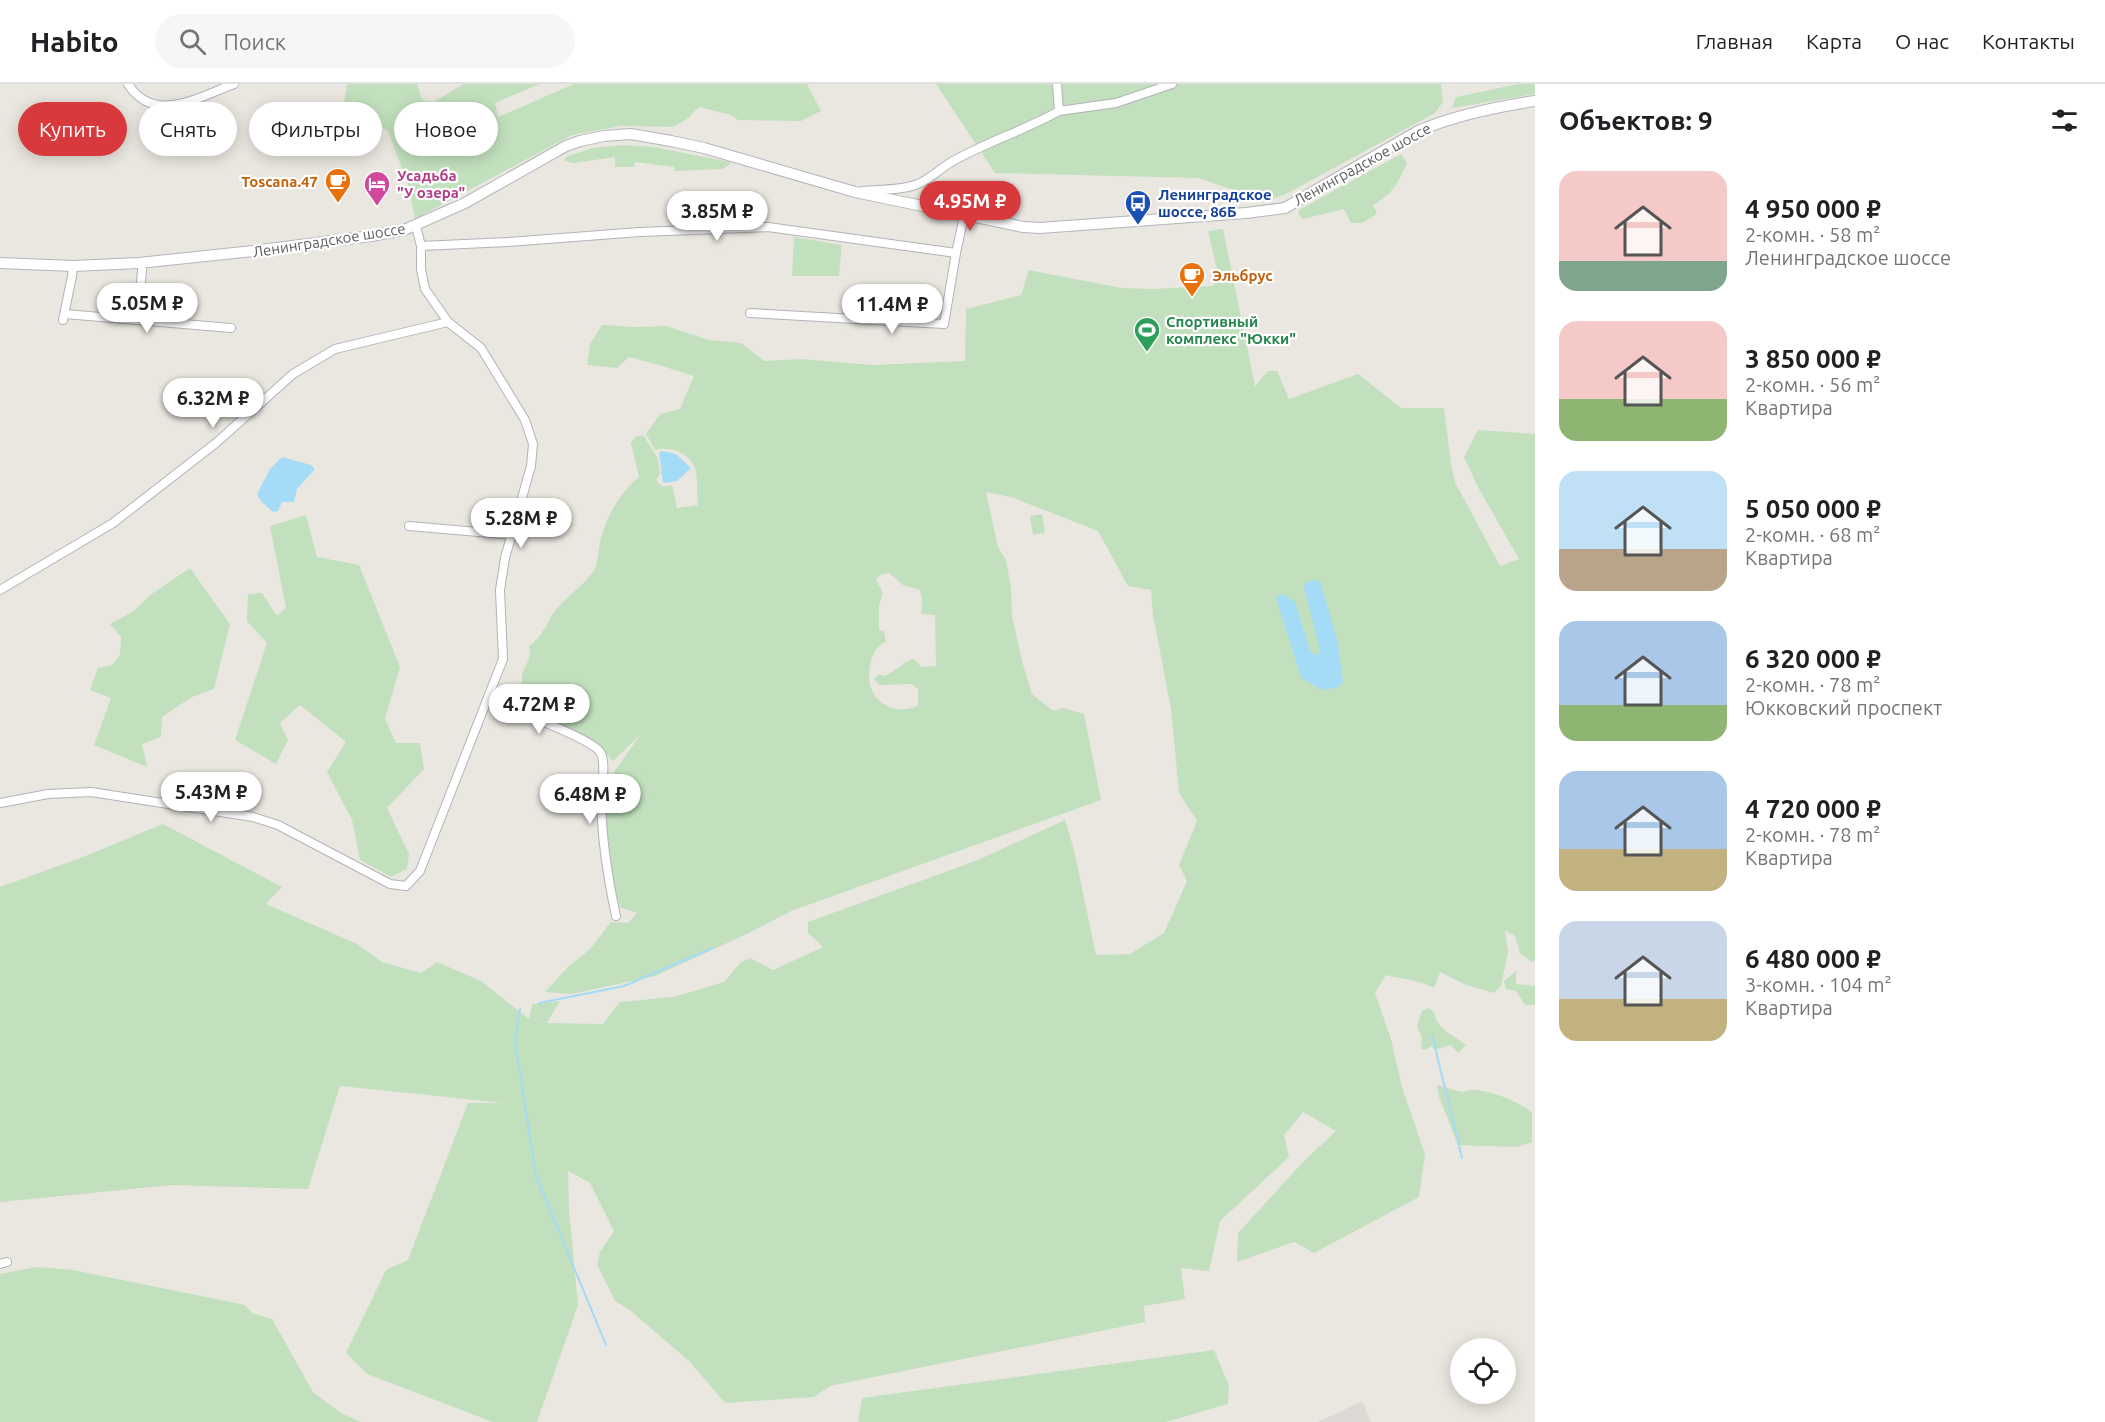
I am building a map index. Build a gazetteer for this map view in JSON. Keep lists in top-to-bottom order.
{
  "streets": {
    "main road": ["Ленинградское шоссе"]
  },
  "places": {
    "cafe": ["Toscana.47", "Эльбрус"],
    "hotel": ["Усадьба \"У озера\""],
    "bus stop": ["Ленинградское шоссе, 86Б"],
    "sports": ["Спортивный комплекс \"Юкки\""]
  },
  "page": {
    "header": "Habito",
    "search": "Поиск",
    "nav": [
      "Главная",
      "Карта",
      "О нас",
      "Контакты"
    ],
    "heading": "Объектов: 9",
    "chip": [
      "Купить",
      "Снять",
      "Фильтры",
      "Новое"
    ],
    "list": [
      {
        "name": "4 950 000 ₽",
        "note": "2-комн. · 58 m² · Ленинградское шоссе"
      },
      {
        "name": "3 850 000 ₽",
        "note": "2-комн. · 56 m² · Квартира"
      },
      {
        "name": "5 050 000 ₽",
        "note": "2-комн. · 68 m² · Квартира"
      },
      {
        "name": "6 320 000 ₽",
        "note": "2-комн. · 78 m² · Юкковский проспект"
      },
      {
        "name": "4 720 000 ₽",
        "note": "2-комн. · 78 m² · Квартира"
      },
      {
        "name": "6 480 000 ₽",
        "note": "3-комн. · 104 m² · Квартира"
      }
    ],
    "price": [
      "4.95M ₽",
      "3.85M ₽",
      "5.05M ₽",
      "11.4M ₽",
      "6.32M ₽",
      "5.28M ₽",
      "4.72M ₽",
      "5.43M ₽",
      "6.48M ₽"
    ]
  }
}
